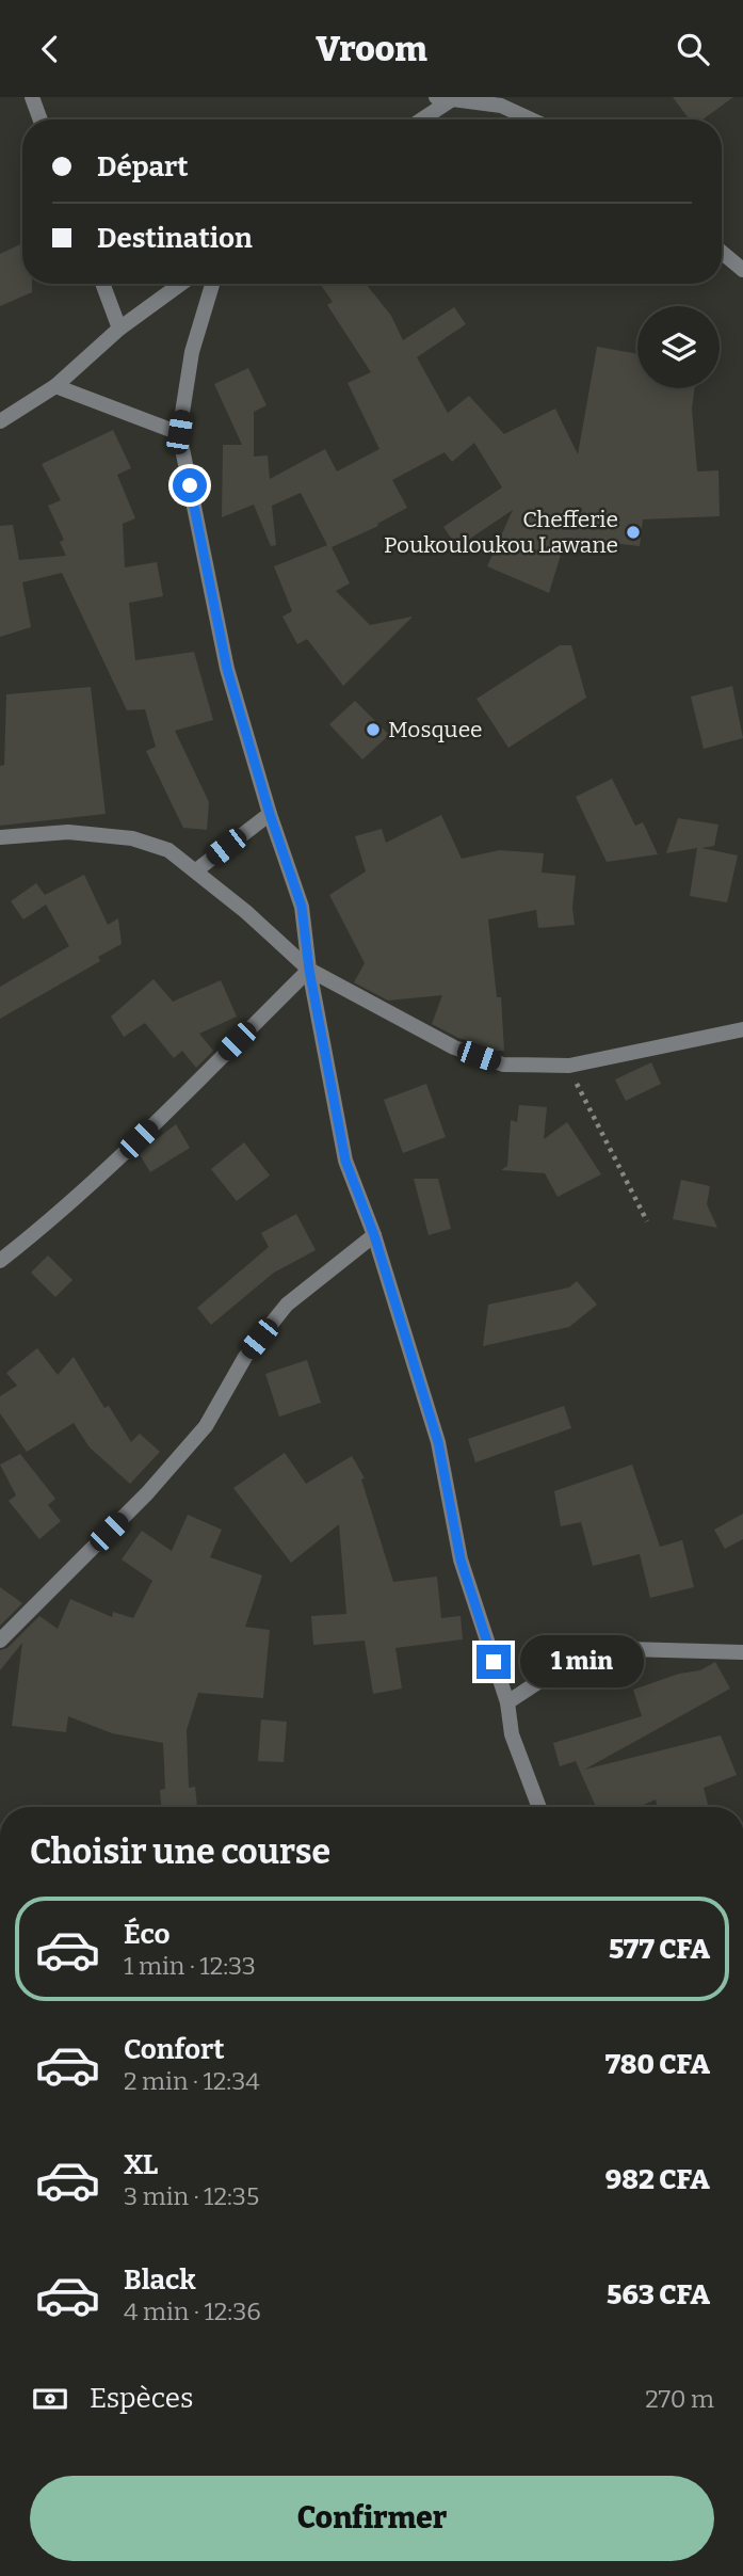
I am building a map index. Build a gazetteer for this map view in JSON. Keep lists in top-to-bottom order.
{
  "places": ["Chefferie Poukouloukou Lawane", "Mosquee"],
  "page": {
    "header": "Vroom",
    "banner": ["Départ", "Destination"],
    "bubble": "1 min",
    "heading": "Choisir une course",
    "list": [
      {
        "name": "Éco",
        "note": "1 min · 12:33",
        "value": "577 CFA"
      },
      {
        "name": "Confort",
        "note": "2 min · 12:34",
        "value": "780 CFA"
      },
      {
        "name": "XL",
        "note": "3 min · 12:35",
        "value": "982 CFA"
      },
      {
        "name": "Black",
        "note": "4 min · 12:36",
        "value": "563 CFA"
      }
    ],
    "pay": ["Espèces", "270 m"],
    "buttons": "Confirmer"
  }
}
